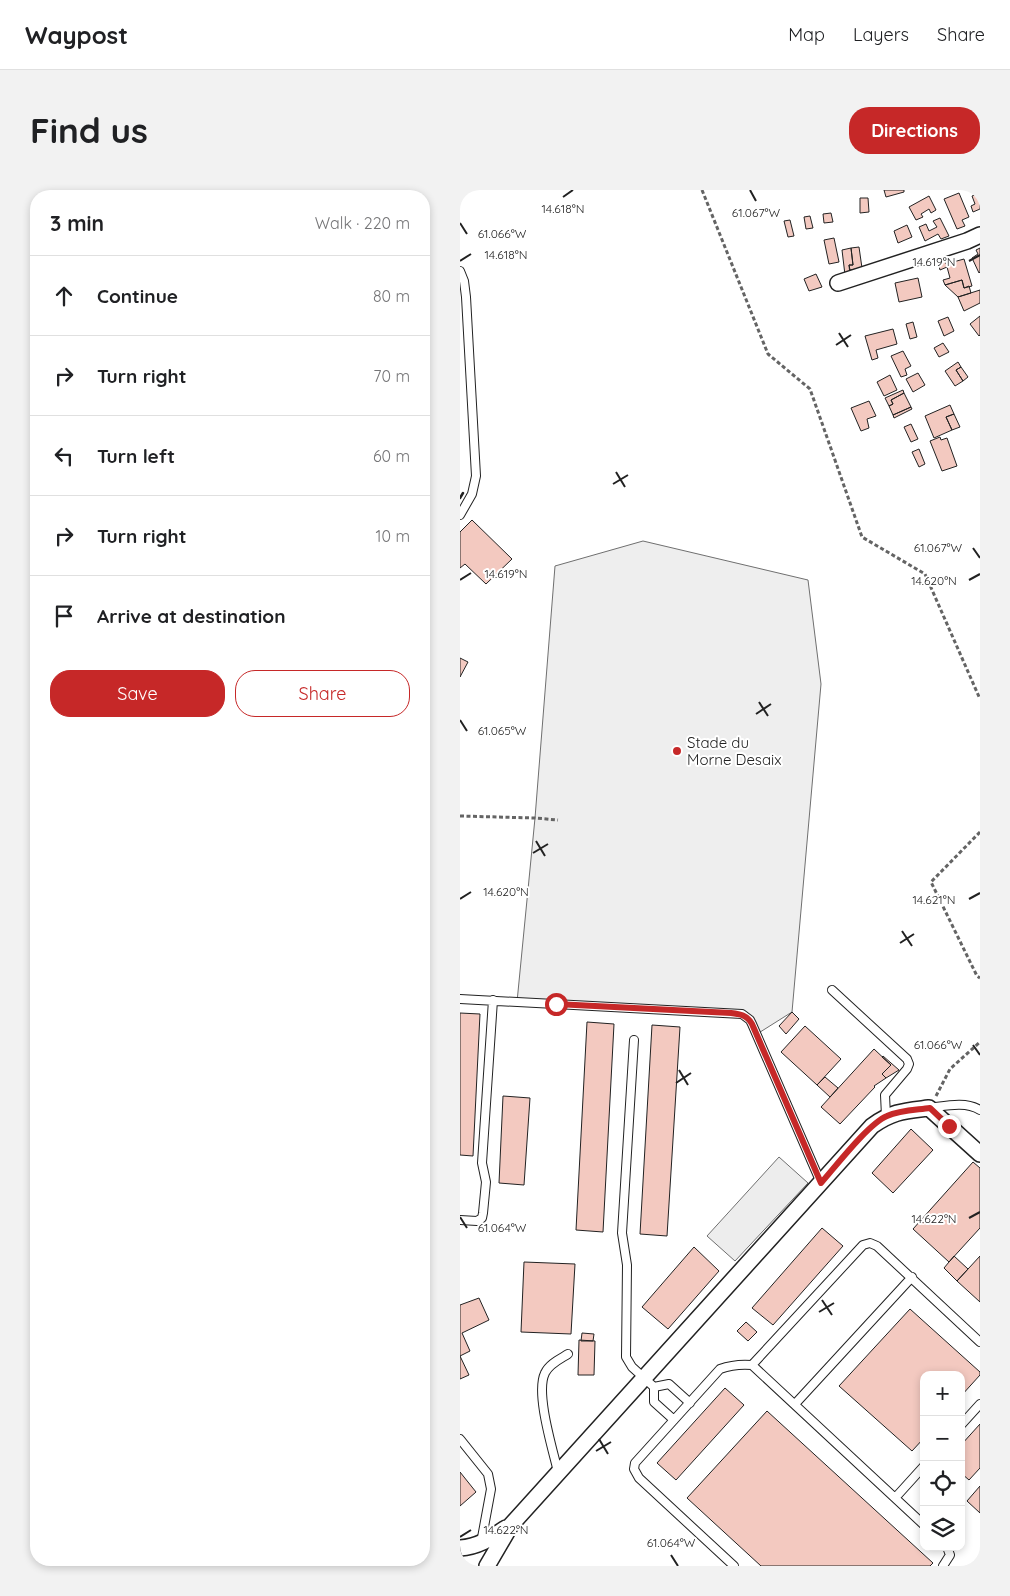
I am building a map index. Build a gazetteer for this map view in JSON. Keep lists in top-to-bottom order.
{
  "places": ["Stade du Morne Desaix"],
  "page": {
    "header": "Waypost",
    "nav": ["Map", "Layers", "Share"],
    "buttons": [
      "Directions",
      ["Save", "Share"]
    ],
    "title": "Find us",
    "heading": ["3 min", "Walk · 220 m"],
    "list": [
      ["Continue", "80 m"],
      ["Turn right", "70 m"],
      ["Turn left", "60 m"],
      ["Turn right", "10 m"],
      "Arrive at destination"
    ],
    "map_buttons": ["+", "−"]
  },
  "coordinates": [
    "14.618°N",
    "61.067°W",
    "61.066°W",
    "14.619°N",
    "14.620°N",
    "61.065°W",
    "14.621°N",
    "14.622°N",
    "61.064°W"
  ]
}
